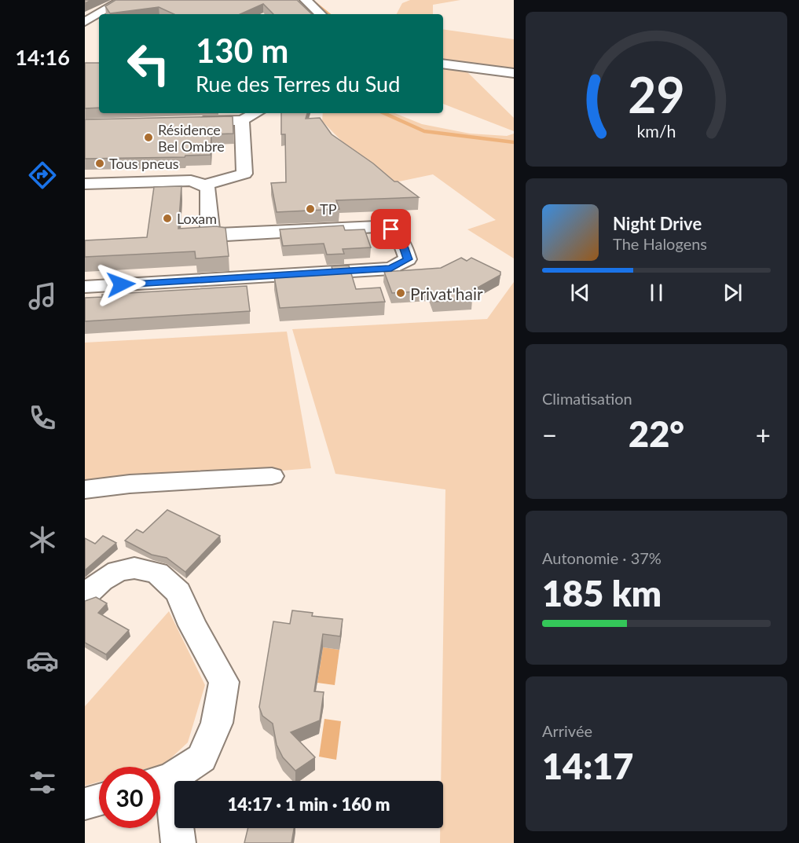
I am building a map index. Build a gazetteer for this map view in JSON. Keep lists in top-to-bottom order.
{
  "places": [
    "Résidence Bel Ombre",
    "Tous pneus",
    "TP",
    "Loxam",
    "Privat'hair"
  ],
  "page": {
    "tabs": "14:16",
    "turn": ["130 m", "Rue des Terres du Sud"],
    "song": ["Night Drive", "The Halogens"],
    "tile": [
      "Climatisation",
      ["Autonomie · 37%", "185 km"],
      ["Arrivée", "14:17"]
    ],
    "heat": ["−", "22°", "+"],
    "limit": "30",
    "trip": "14:17 · 1 min · 160 m",
    "gauge": ["29", "km/h"]
  }
}
